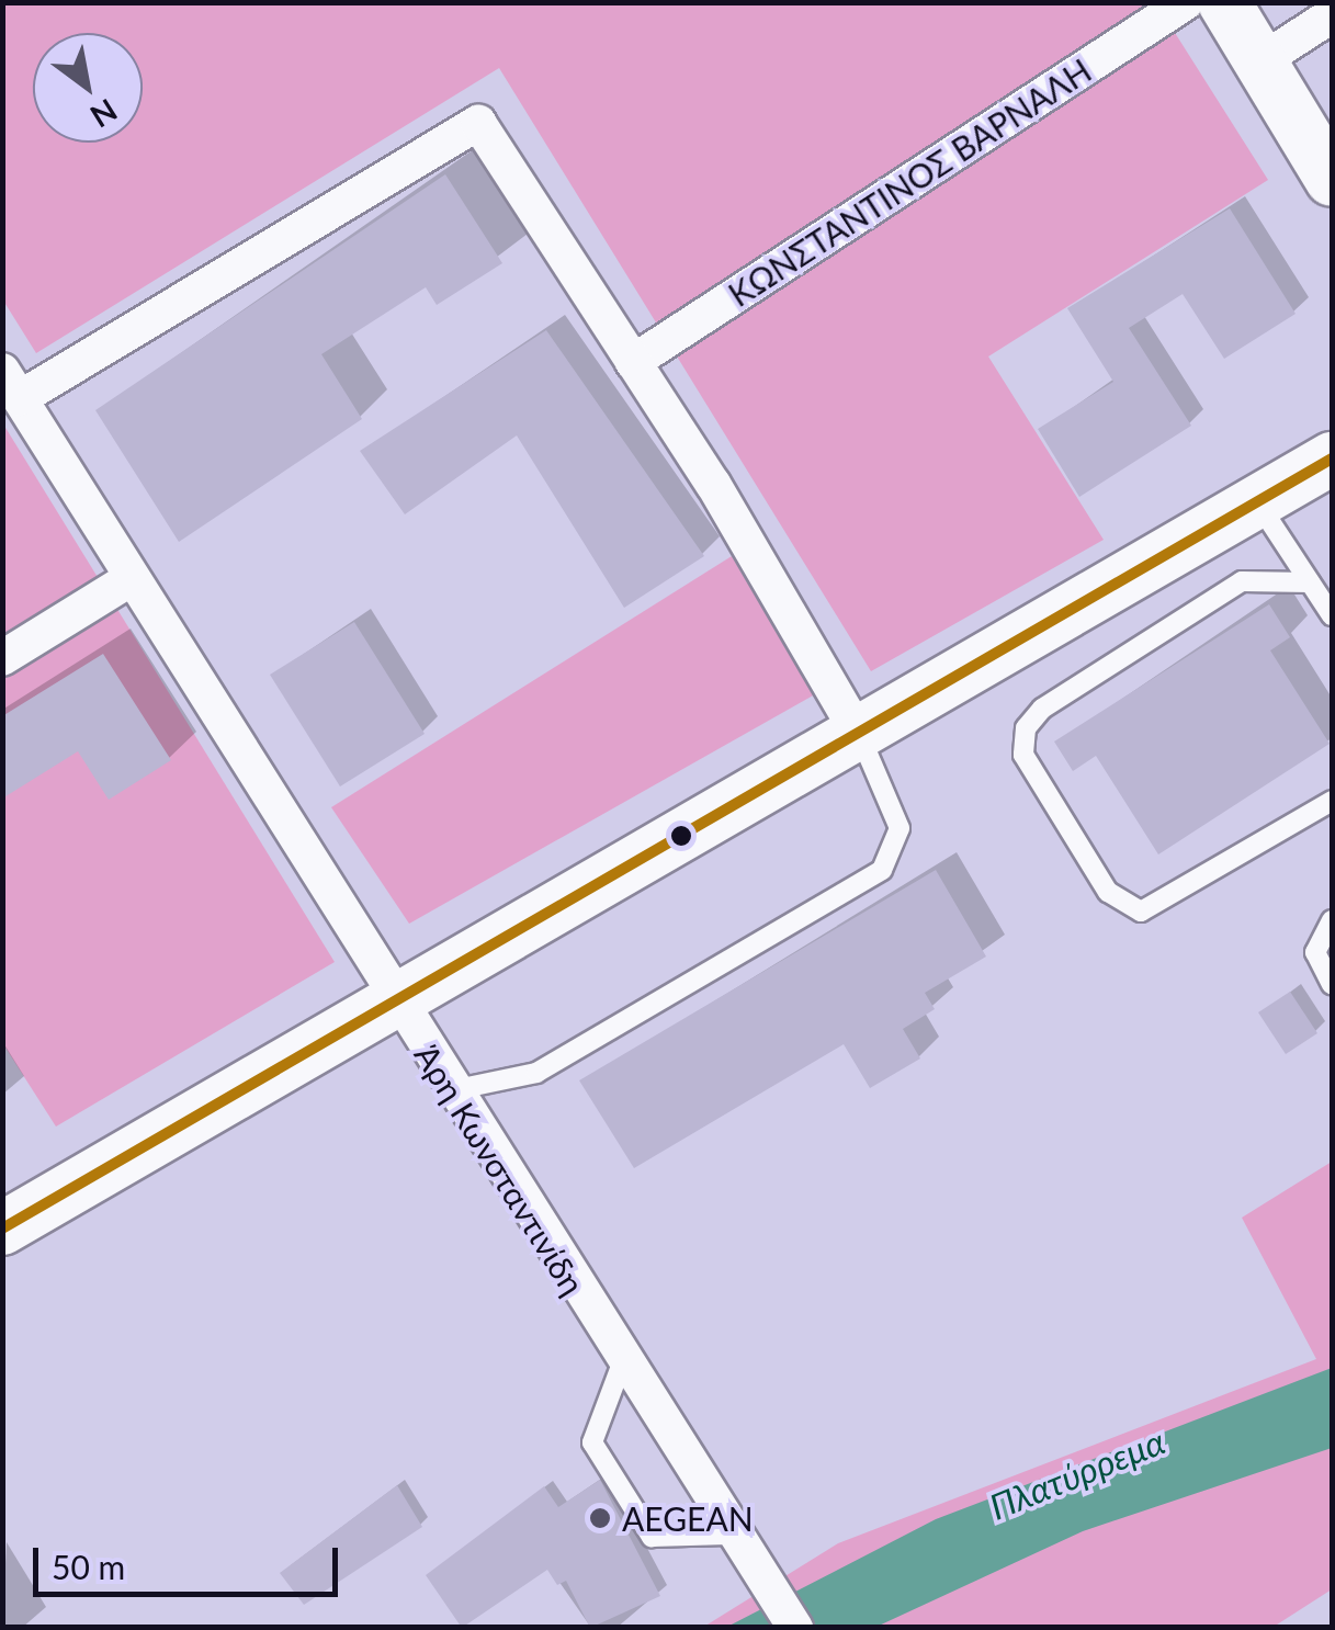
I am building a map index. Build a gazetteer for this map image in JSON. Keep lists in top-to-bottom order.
{
  "streets": {
    "street": ["ΚΩΝΣΤΑΝΤΙΝΟΣ ΒΑΡΝΑΛΗ", "Άρη Κωνσταντινίδη"]
  },
  "water": ["Πλατύρρεμα"],
  "places": ["AEGEAN"],
  "scale_bar": "50 m",
  "north": "bottom right"
}
